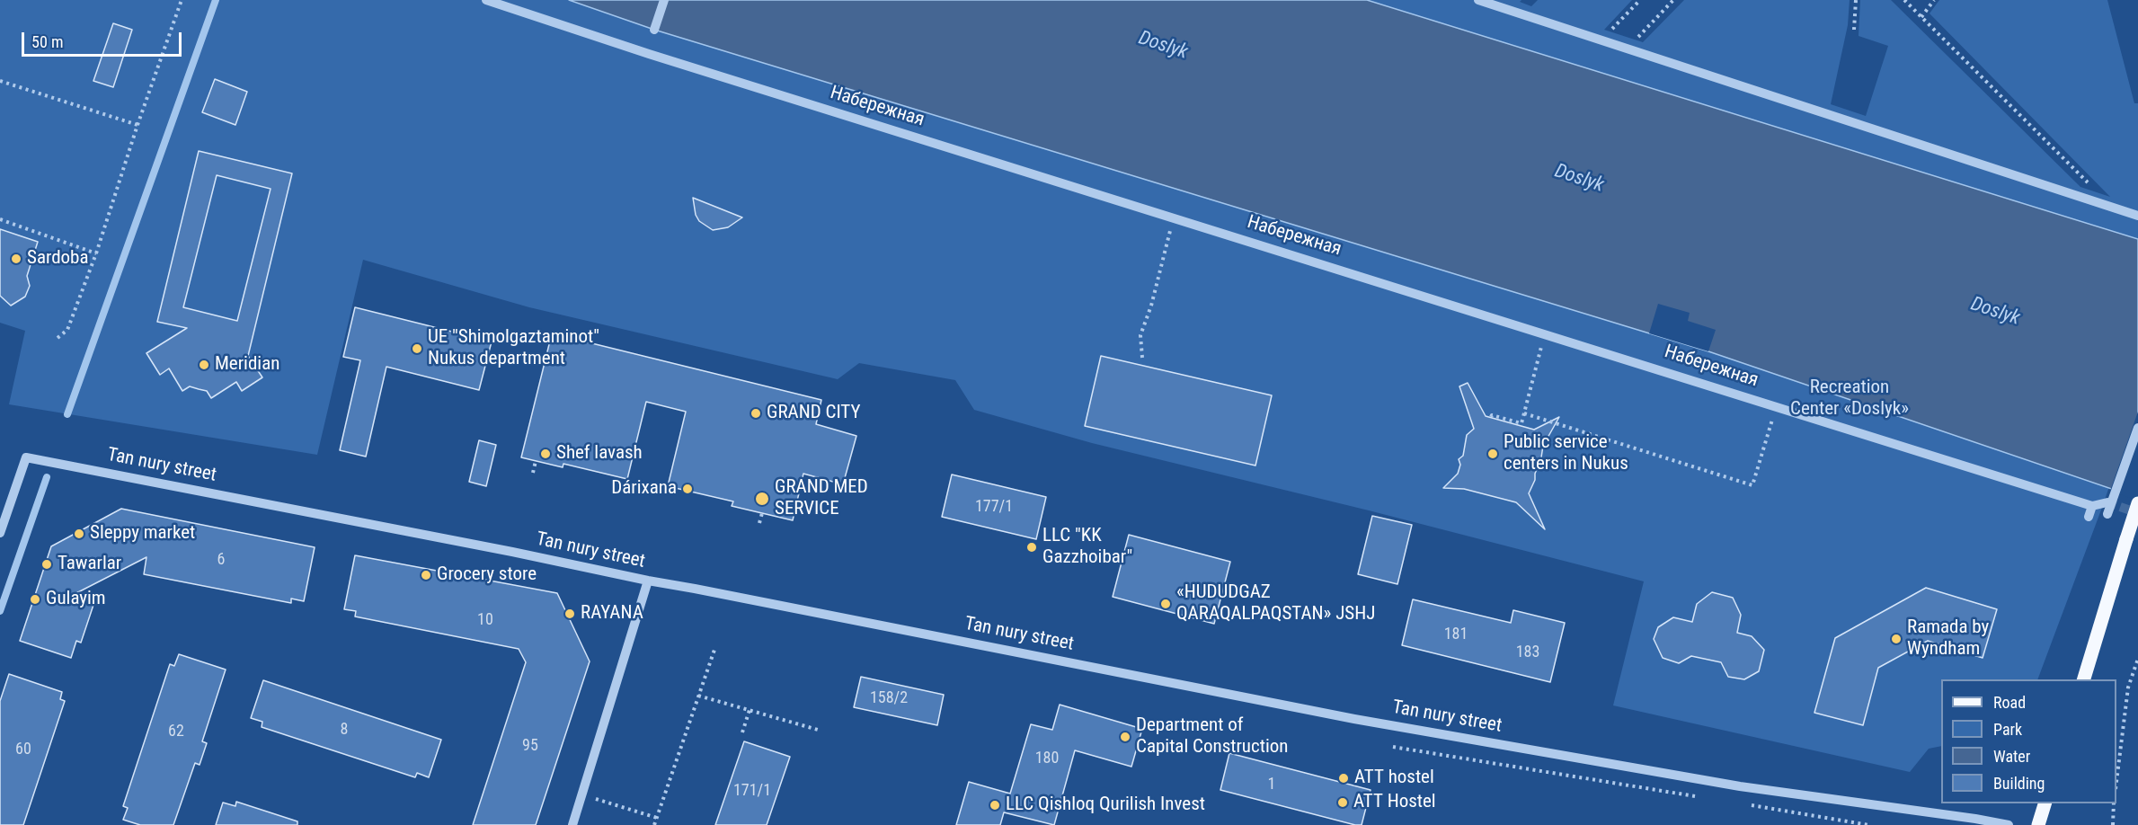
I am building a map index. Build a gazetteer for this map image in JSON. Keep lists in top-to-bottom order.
{
  "streets": {
    "street": ["Набережная", "Tan nury street"]
  },
  "water": ["Doslyk"],
  "parks": ["Recreation Center «Doslyk»"],
  "places": [
    "Sardoba",
    "UE \"Shimolgaztaminot\" Nukus department",
    "Meridian",
    "GRAND CITY",
    "Shef lavash",
    "Public service centers in Nukus",
    "Dárixana",
    "GRAND MED SERVICE",
    "Sleppy market",
    "LLC \"KK Gazzhoibar\"",
    "Tawarlar",
    "Grocery store",
    "Gulayim",
    "«HUDUDGAZ QARAQALPAQSTAN» JSHJ",
    "RAYANA",
    "Ramada by Wyndham",
    "Department of Capital Construction",
    "ATT hostel",
    "ATT Hostel",
    "LLC Qishloq Qurilish Invest"
  ],
  "house_numbers": [
    "177/1",
    "6",
    "10",
    "181",
    "183",
    "158/2",
    "8",
    "62",
    "95",
    "60",
    "180",
    "1",
    "171/1"
  ],
  "legend": [
    "Road",
    "Park",
    "Water",
    "Building"
  ],
  "scale_bar": "50 m"
}
